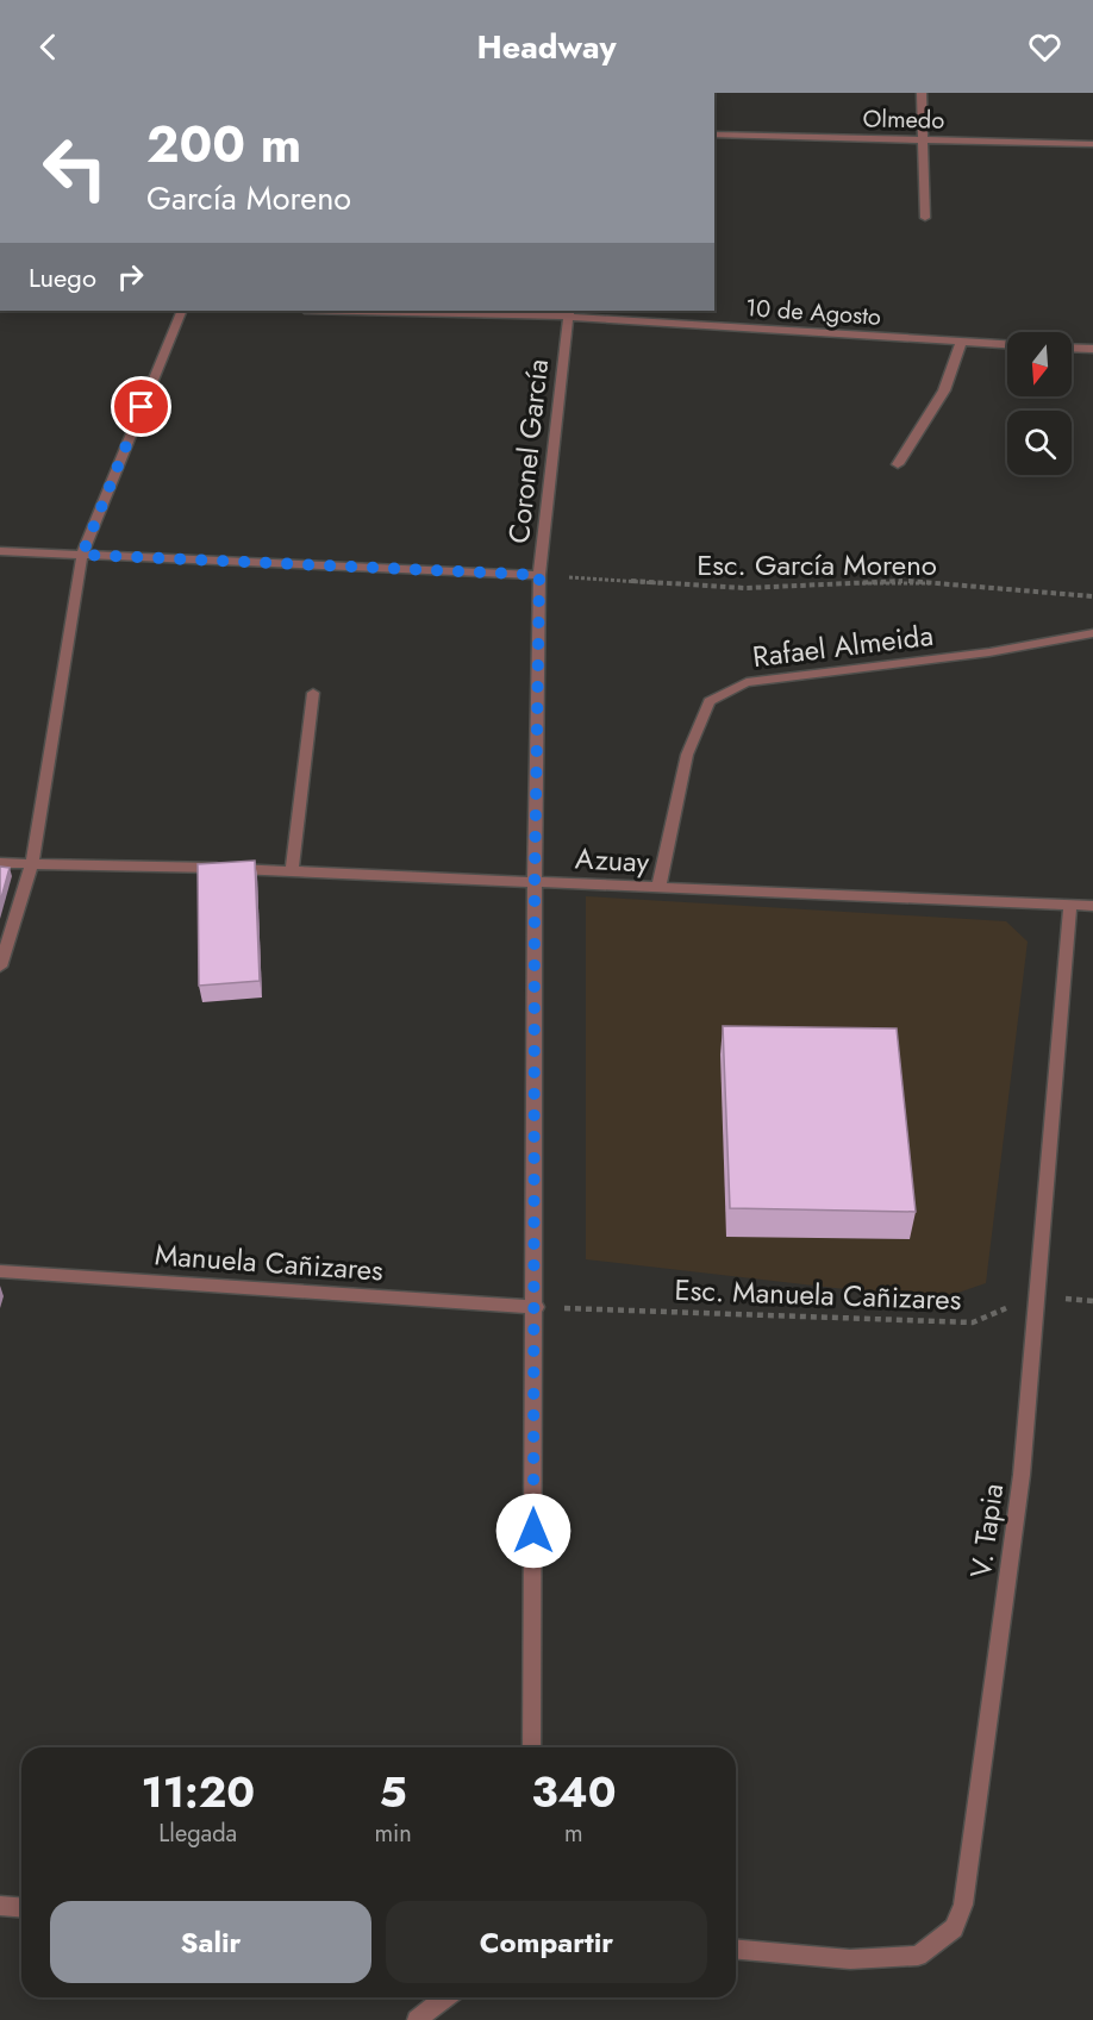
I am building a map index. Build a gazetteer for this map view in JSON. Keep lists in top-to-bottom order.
{
  "streets": {
    "street": [
      "Olmedo",
      "10 de Agosto",
      "Coronel García",
      "Rafael Almeida",
      "Azuay",
      "Manuela Cañizares",
      "V. Tapia"
    ],
    "path": ["Esc. García Moreno", "Esc. Manuela Cañizares"]
  },
  "crossings": [
    ["10 de Agosto", "Coronel García"],
    ["Coronel García", "Esc. García Moreno"],
    ["Coronel García", "Azuay"],
    ["Coronel García", "Manuela Cañizares"],
    ["Coronel García", "Esc. Manuela Cañizares"],
    ["Rafael Almeida", "Azuay"],
    ["Azuay", "V. Tapia"],
    ["Manuela Cañizares", "Esc. Manuela Cañizares"],
    ["Esc. Manuela Cañizares", "V. Tapia"]
  ],
  "north": "bottom",
  "page": {
    "header": "Headway",
    "turn": ["200 m", "García Moreno"],
    "then": "Luego",
    "eta": [
      "11:20",
      "Llegada",
      "5",
      "min",
      "340",
      "m"
    ],
    "buttons": ["Salir", "Compartir"]
  }
}
